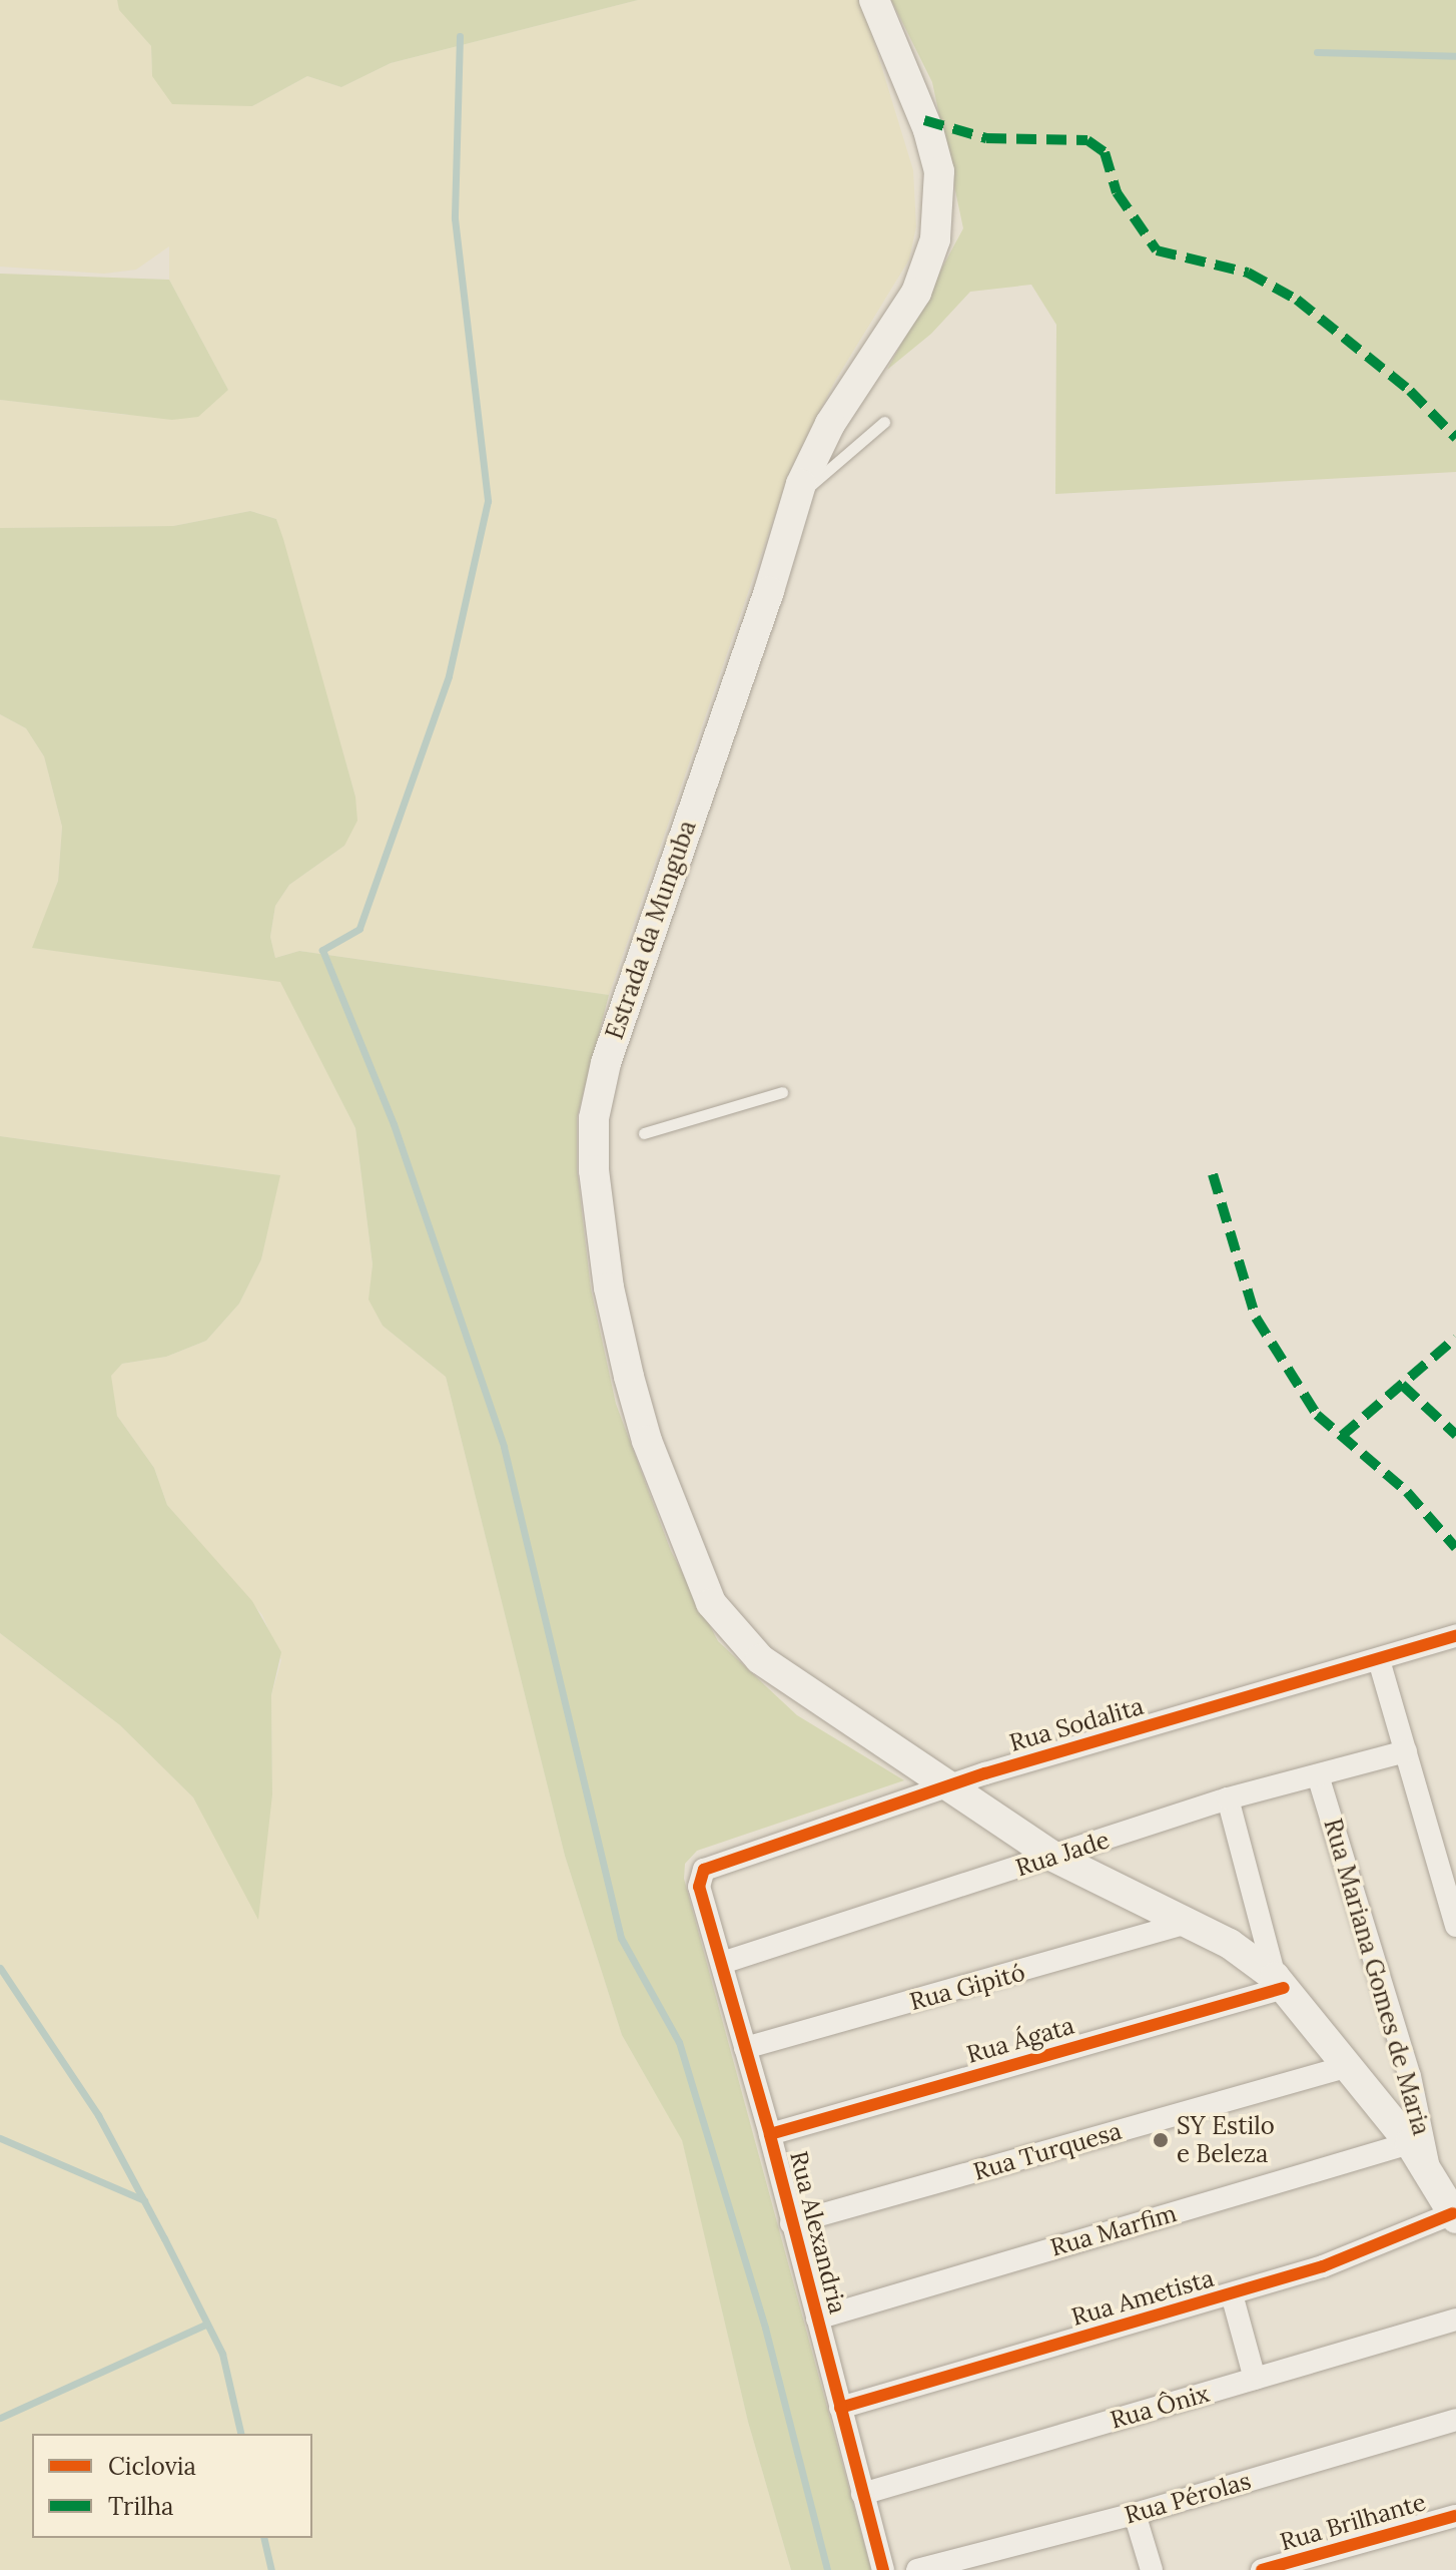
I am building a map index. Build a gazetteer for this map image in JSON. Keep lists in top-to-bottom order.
{
  "streets": {
    "main road": ["Estrada da Munguba"],
    "street": [
      "Rua Sodalita",
      "Rua Jade",
      "Rua Mariana Gomes de Maria",
      "Rua Gipitó",
      "Rua Ágata",
      "Rua Turquesa",
      "Rua Marfim",
      "Rua Alexandria",
      "Rua Ametista",
      "Rua Ônix",
      "Rua Pérolas",
      "Rua Brilhante"
    ]
  },
  "crossings": [
    ["Estrada da Munguba", "Rua Sodalita"],
    ["Estrada da Munguba", "Rua Jade"],
    ["Estrada da Munguba", "Rua Mariana Gomes de Maria"],
    ["Estrada da Munguba", "Rua Gipitó"],
    ["Estrada da Munguba", "Rua Ágata"],
    ["Estrada da Munguba", "Rua Turquesa"],
    ["Estrada da Munguba", "Rua Marfim"],
    ["Estrada da Munguba", "Rua Ametista"],
    ["Rua Sodalita", "Rua Alexandria"],
    ["Rua Jade", "Rua Mariana Gomes de Maria"],
    ["Rua Jade", "Rua Alexandria"],
    ["Rua Gipitó", "Rua Alexandria"],
    ["Rua Ágata", "Rua Alexandria"],
    ["Rua Turquesa", "Rua Alexandria"],
    ["Rua Marfim", "Rua Alexandria"],
    ["Rua Alexandria", "Rua Ametista"],
    ["Rua Alexandria", "Rua Ônix"]
  ],
  "places": ["SY Estilo e Beleza"],
  "legend": ["Ciclovia", "Trilha"]
}
